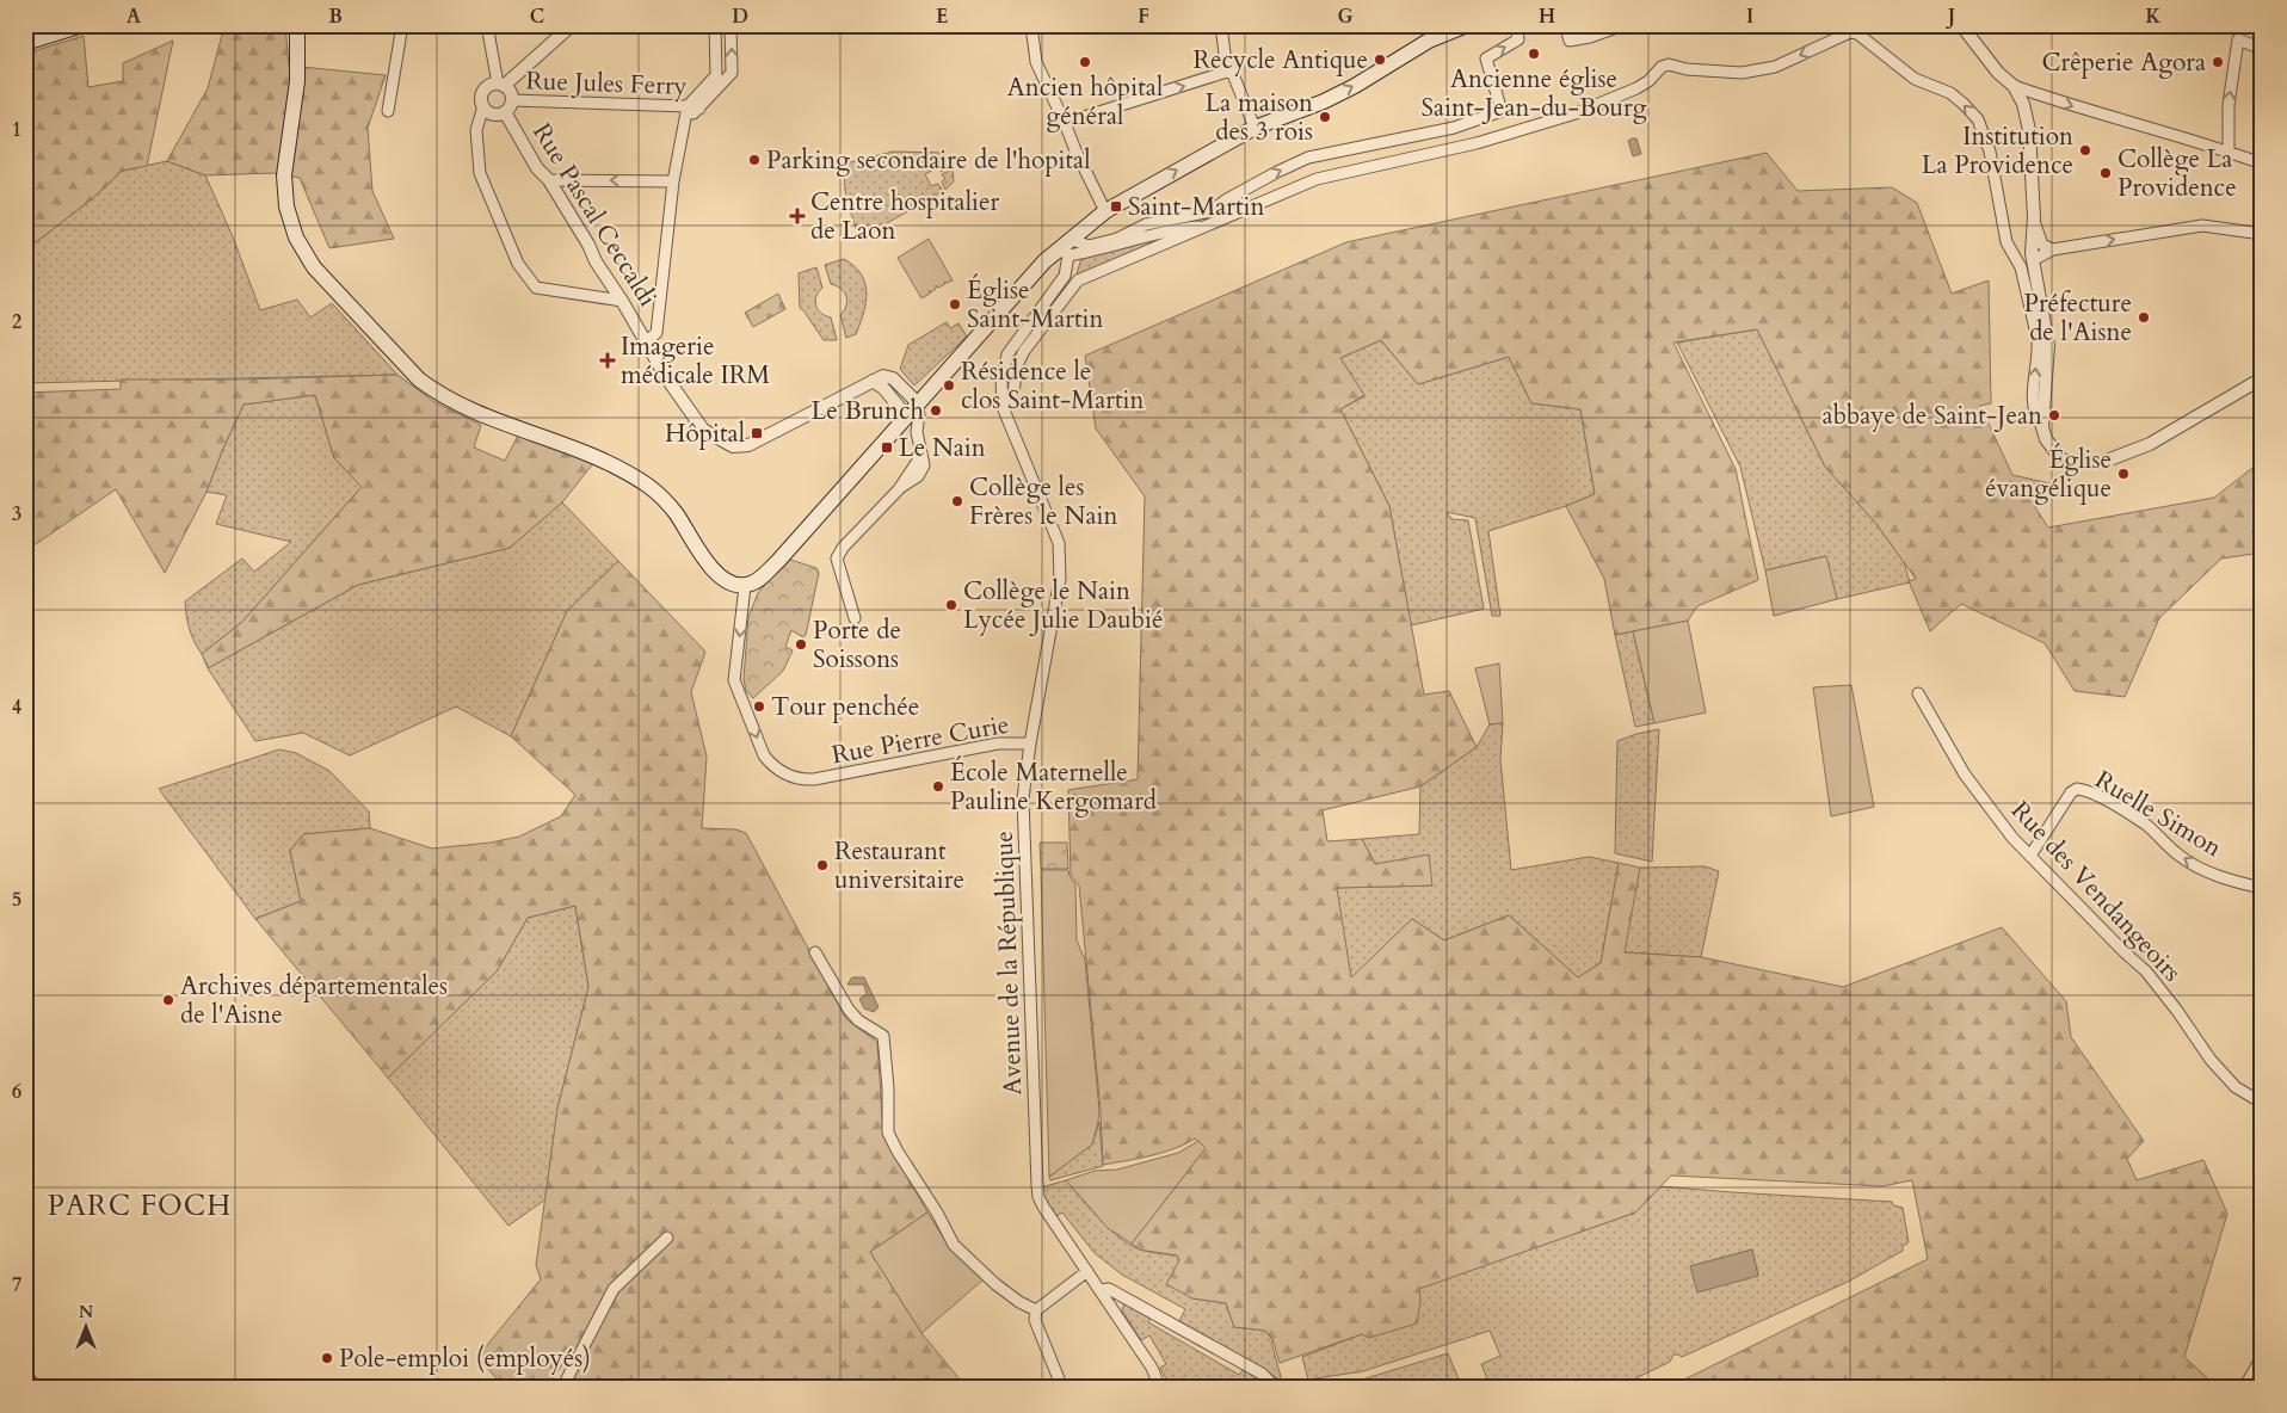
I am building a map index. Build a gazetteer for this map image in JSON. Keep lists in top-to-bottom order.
{
  "streets": {
    "street": [
      "Rue Jules Ferry",
      "Rue Pascal Ceccaldi",
      "Rue Pierre Curie",
      "Ruelle Simon",
      "Rue des Vendangeoirs",
      "Avenue de la République"
    ]
  },
  "crossings": [
    ["Rue Jules Ferry", "Rue Pascal Ceccaldi"],
    ["Rue Pierre Curie", "Avenue de la République"],
    ["Ruelle Simon", "Rue des Vendangeoirs"]
  ],
  "districts": ["PARC FOCH"],
  "places": {
    "other": [
      "Ancienne église Saint-Jean-du-Bourg",
      "Recycle Antique",
      "Ancien hôpital général",
      "Crêperie Agora",
      "La maison des 3 rois",
      "Institution La Providence",
      "Parking secondaire de l'hopital",
      "Collège La Providence",
      "Église Saint-Martin",
      "Préfecture de l'Aisne",
      "Résidence le clos Saint-Martin",
      "Le Brunch",
      "abbaye de Saint-Jean",
      "Église évangélique",
      "Collège les Frères le Nain",
      "Collège le Nain Lycée Julie Daubié",
      "Porte de Soissons",
      "Tour penchée",
      "École Maternelle Pauline Kergomard",
      "Restaurant universitaire",
      "Archives départementales de l'Aisne",
      "Pole-emploi (employés)"
    ],
    "transit": ["Saint-Martin", "Hôpital", "Le Nain"],
    "health": ["Centre hospitalier de Laon", "Imagerie médicale IRM"]
  },
  "north": "top",
  "grid": {
    "columns": [
      "A",
      "B",
      "C",
      "D",
      "E",
      "F",
      "G",
      "H",
      "I",
      "J",
      "K"
    ],
    "rows": [
      "1",
      "2",
      "3",
      "4",
      "5",
      "6",
      "7"
    ]
  }
}
